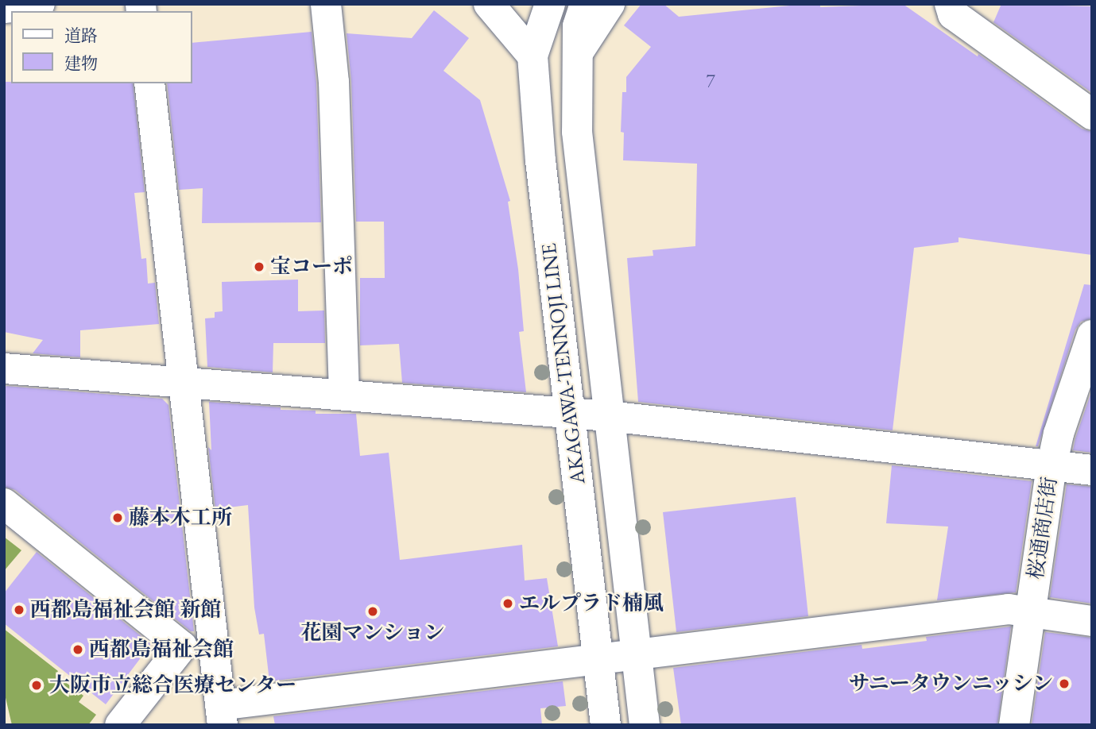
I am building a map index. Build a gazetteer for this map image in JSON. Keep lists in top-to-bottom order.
{
  "streets": {
    "street": ["AKAGAWA-TENNOJI LINE", "桜通商店街"]
  },
  "places": [
    "宝コーポ",
    "藤本木工所",
    "エルプラド楠風",
    "西都島福祉会館 新館",
    "花園マンション",
    "西都島福祉会館",
    "サニータウンニッシン",
    "大阪市立総合医療センター"
  ],
  "house_numbers": ["7"],
  "legend": ["道路", "建物"]
}
